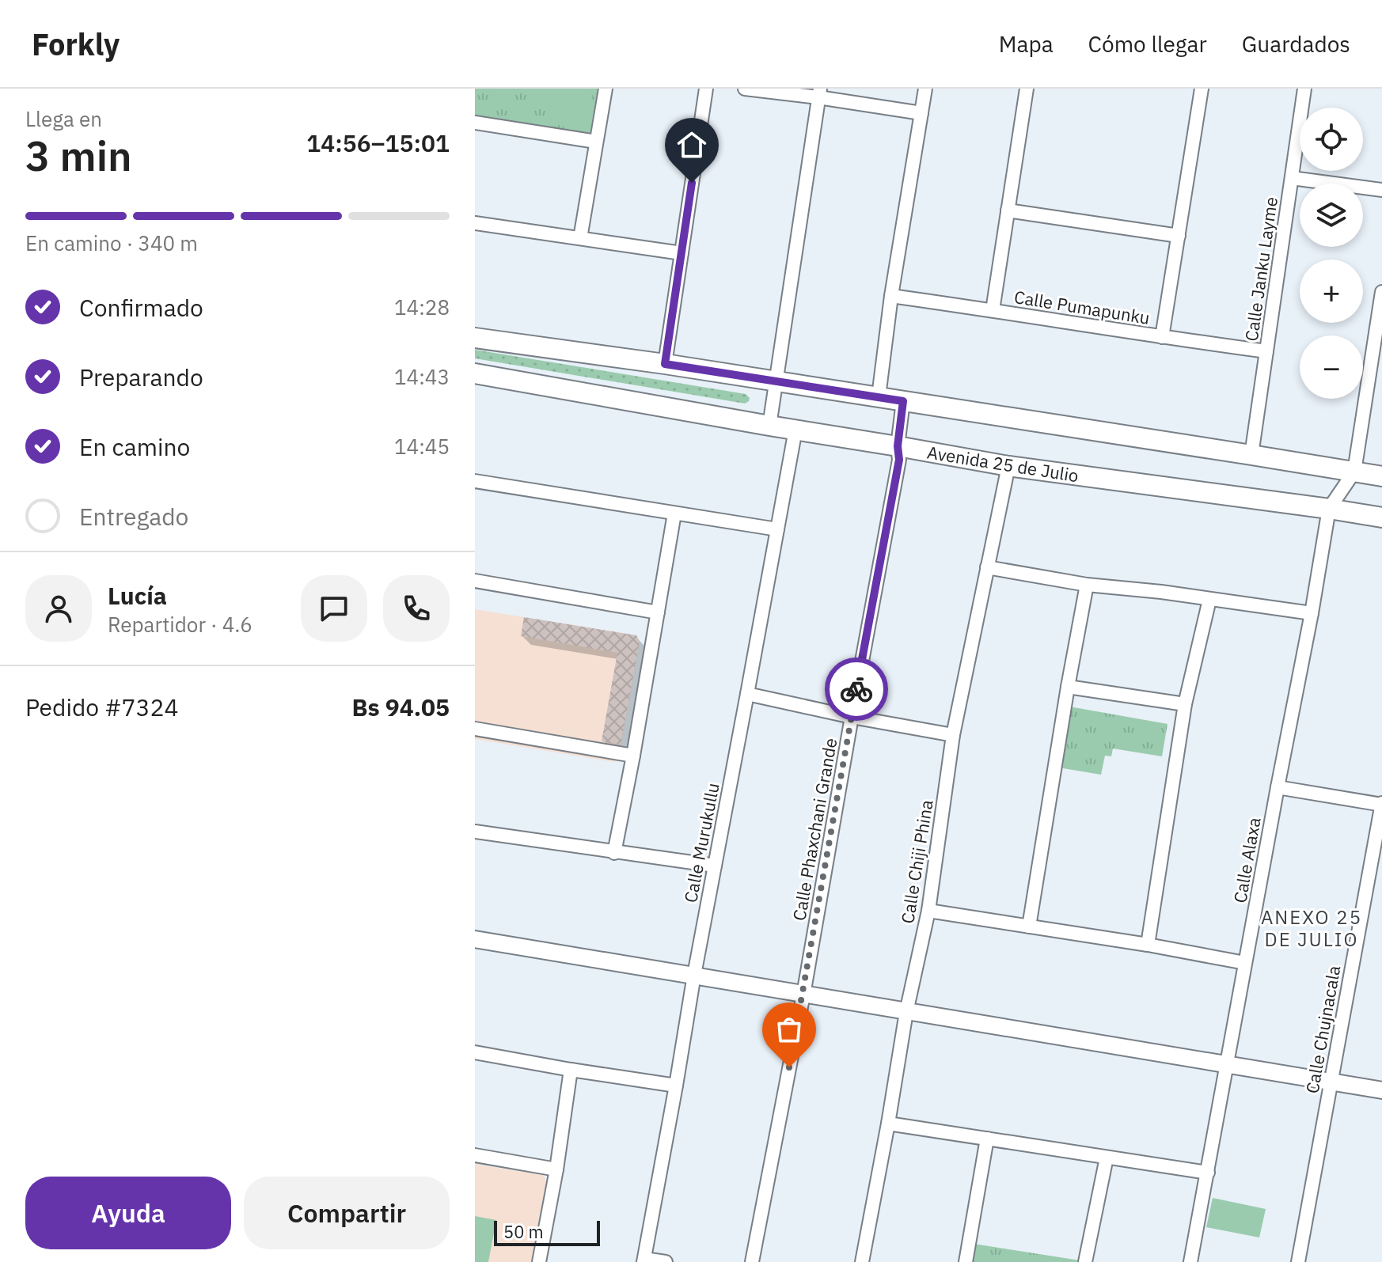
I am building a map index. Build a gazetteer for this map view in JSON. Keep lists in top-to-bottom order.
{
  "streets": {
    "main road": ["Avenida 25 de Julio"],
    "street": [
      "Calle Janku Layme",
      "Calle Pumapunku",
      "Calle Phaxchani Grande",
      "Calle Murukullu",
      "Calle Alaxa",
      "Calle Chiji Phina",
      "Calle Chujnacala"
    ]
  },
  "crossings": [
    ["Calle Janku Layme", "Calle Pumapunku"],
    ["Avenida 25 de Julio", "Calle Phaxchani Grande"],
    ["Avenida 25 de Julio", "Calle Murukullu"],
    ["Avenida 25 de Julio", "Calle Alaxa"],
    ["Avenida 25 de Julio", "Calle Chiji Phina"]
  ],
  "districts": ["ANEXO 25 DE JULIO"],
  "scale_bar": "50 m",
  "page": {
    "header": "Forkly",
    "nav": ["Mapa", "Cómo llegar", "Guardados"],
    "heading": ["3 min", "Llega en", "14:56–15:01"],
    "panel": [
      "Lucía",
      "Repartidor · 4.6",
      "Pedido #7324",
      "Bs 94.05"
    ],
    "map_buttons": ["+", "−"],
    "bar": "En camino · 340 m",
    "list": [
      ["Confirmado", "14:28"],
      ["Preparando", "14:43"],
      ["En camino", "14:45"],
      "Entregado"
    ],
    "buttons": ["Ayuda", "Compartir"],
    "scale": "50 m"
  }
}
